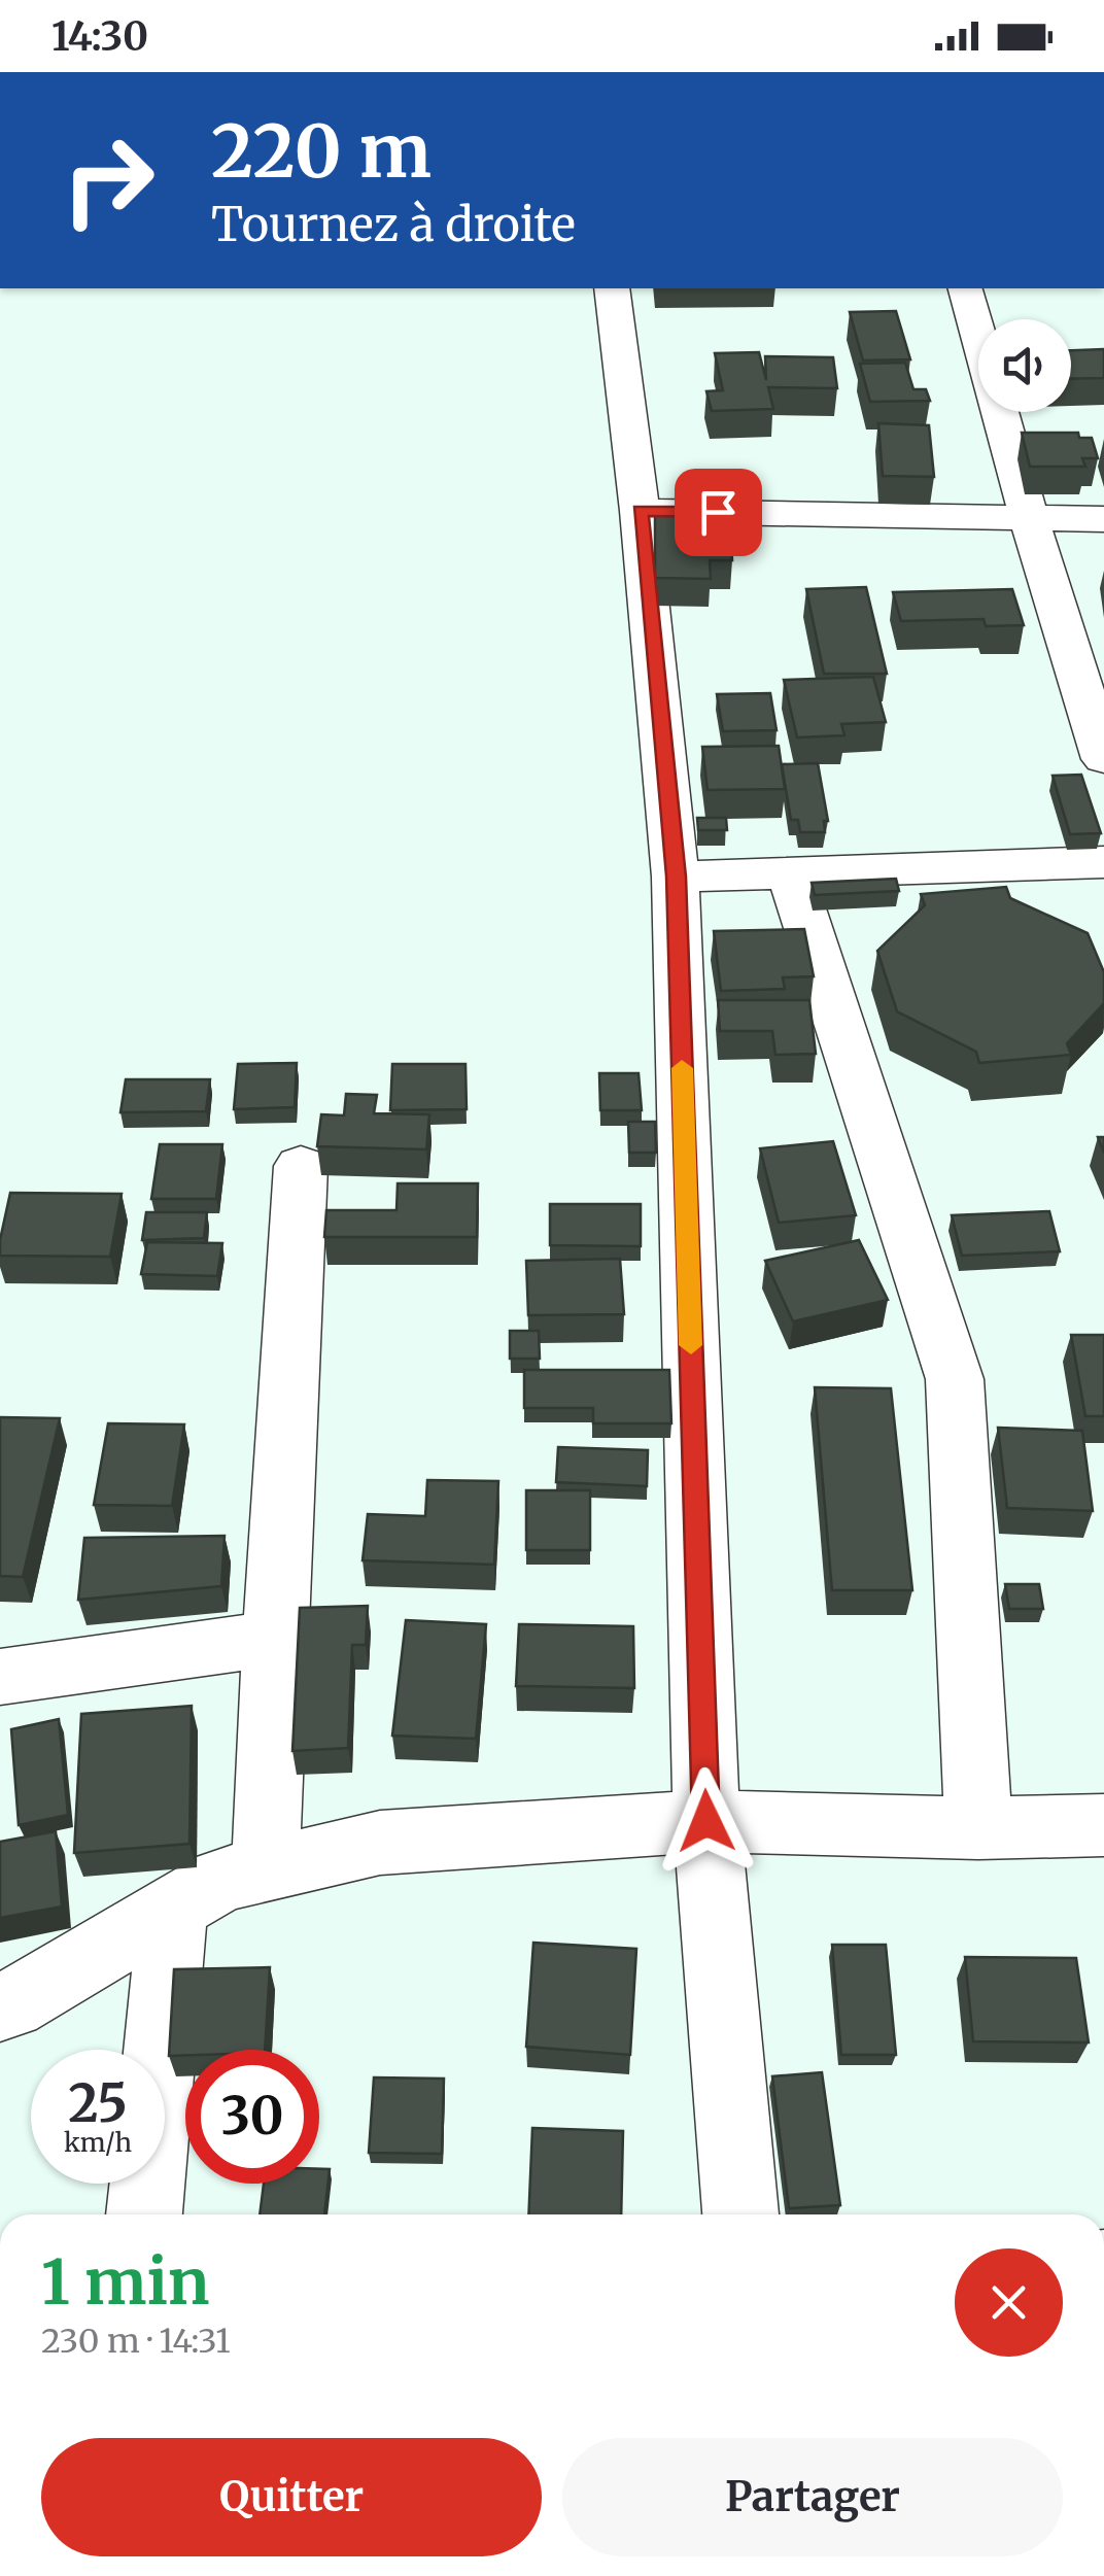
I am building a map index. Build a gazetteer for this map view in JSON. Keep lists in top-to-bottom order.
{
  "page": {
    "status": "14:30",
    "turn": ["220 m", "Tournez à droite"],
    "speed": "25 km/h",
    "limit": "30",
    "heading": ["1 min", "230 m · 14:31"],
    "buttons": ["Quitter", "Partager"]
  }
}
